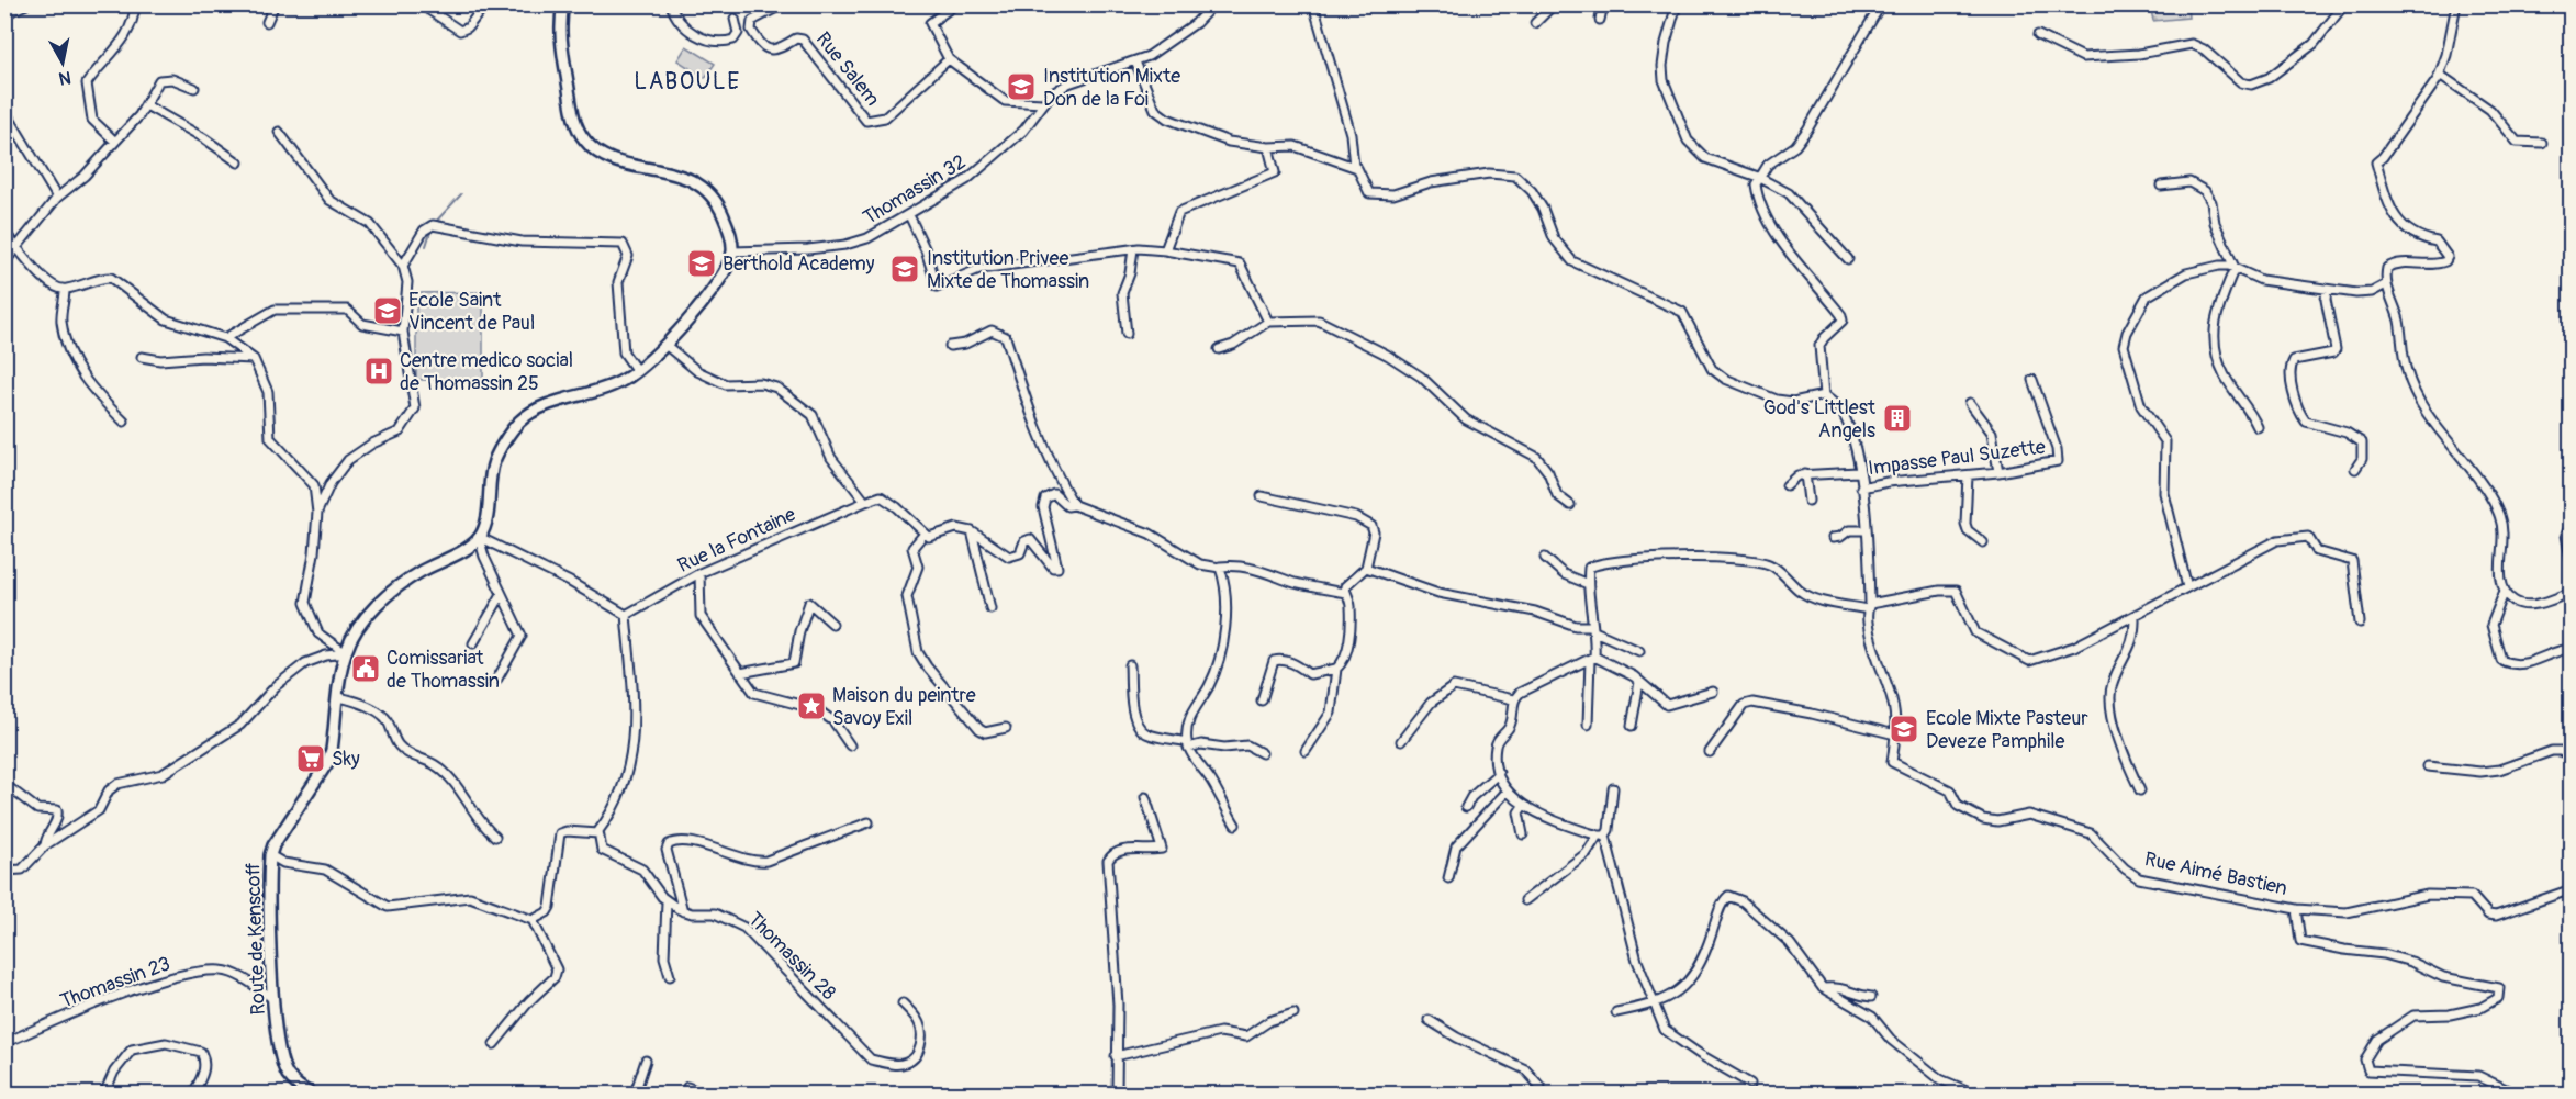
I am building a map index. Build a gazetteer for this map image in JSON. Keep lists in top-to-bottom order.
{
  "streets": {
    "main road": ["Route de Kenscoff"],
    "street": [
      "Rue Salem",
      "Thomassin 32",
      "Impasse Paul Suzette",
      "Rue la Fontaine",
      "Rue Aimé Bastien",
      "Thomassin 28",
      "Thomassin 23"
    ]
  },
  "crossings": [
    ["Impasse Paul Suzette", "Rue Aimé Bastien"],
    ["Route de Kenscoff", "Thomassin 23"]
  ],
  "districts": ["LABOULE"],
  "places": {
    "school or university": [
      "Institution Mixte Don de la Foi",
      "Berthold Academy",
      "Institution Privee Mixte de Thomassin",
      "Ecole Saint Vincent de Paul",
      "Ecole Mixte Pasteur Deveze Pamphile"
    ],
    "hospital": ["Centre medico social de Thomassin 25"],
    "building": ["God's Littlest Angels"],
    "public building": ["Comissariat de Thomassin"],
    "place": ["Maison du peintre Savoy Exil"],
    "supermarket": ["Sky"]
  },
  "north": "bottom"
}
